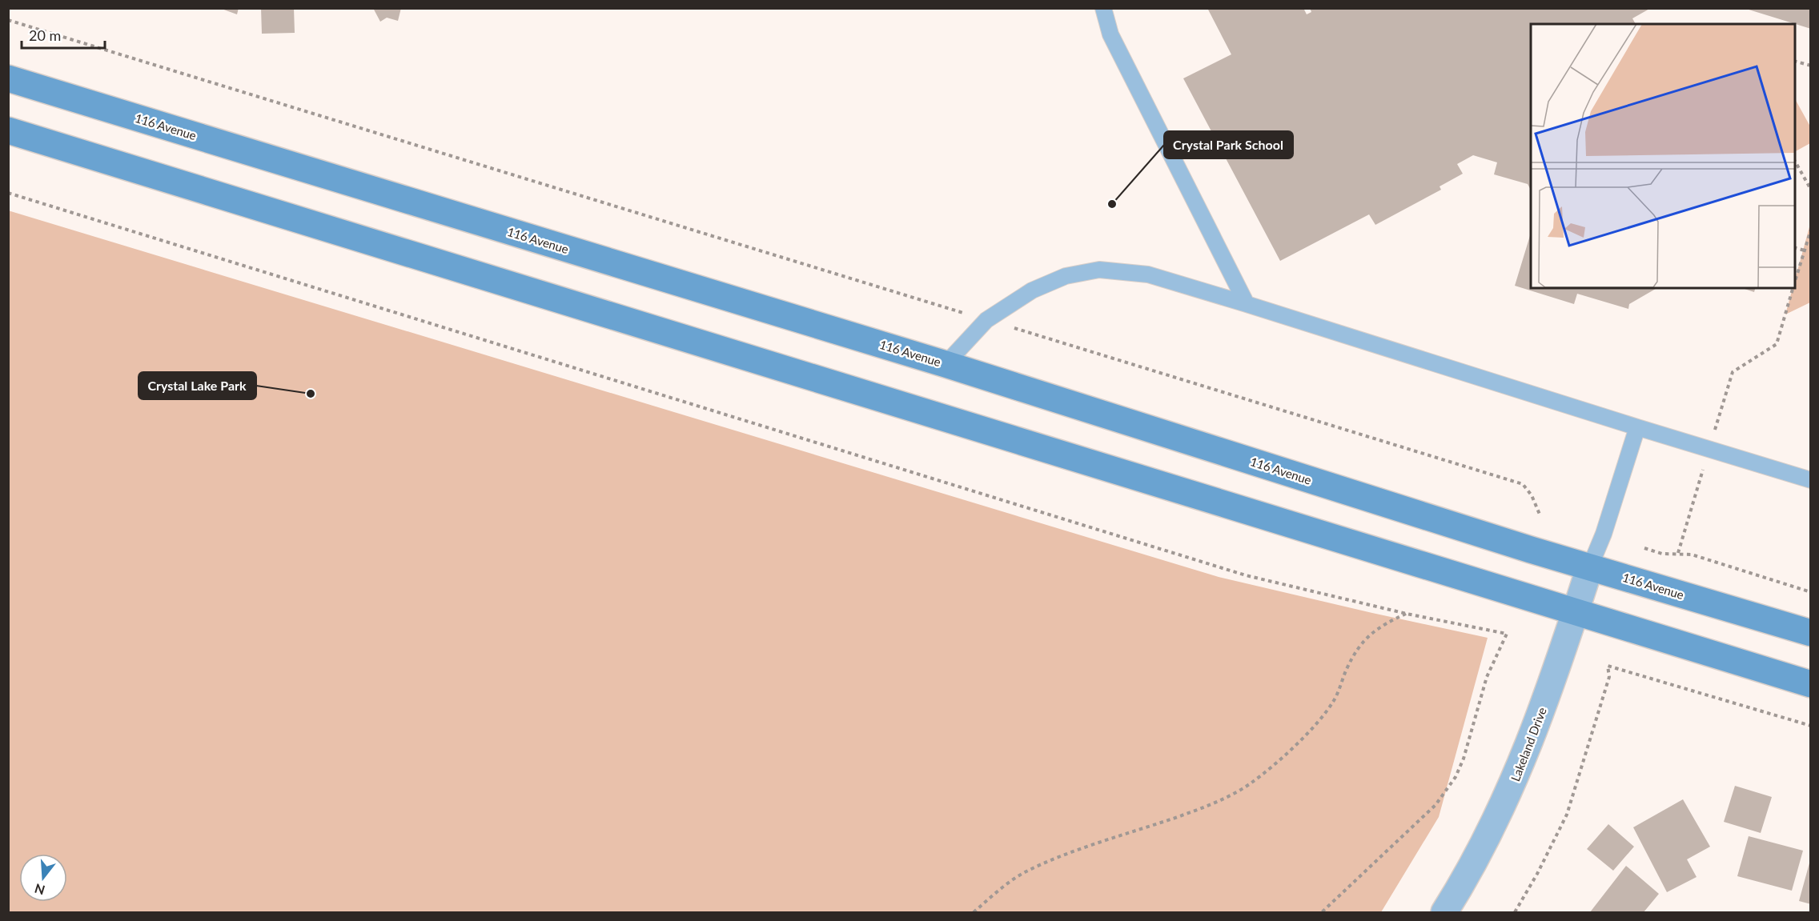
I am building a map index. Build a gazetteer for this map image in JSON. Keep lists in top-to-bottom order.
{
  "streets": {
    "main road": ["116 Avenue"],
    "street": ["Lakeland Drive"]
  },
  "crossings": [
    ["116 Avenue", "Lakeland Drive"]
  ],
  "places": ["Crystal Park School", "Crystal Lake Park"],
  "scale_bar": "20 m",
  "north": "bottom"
}
